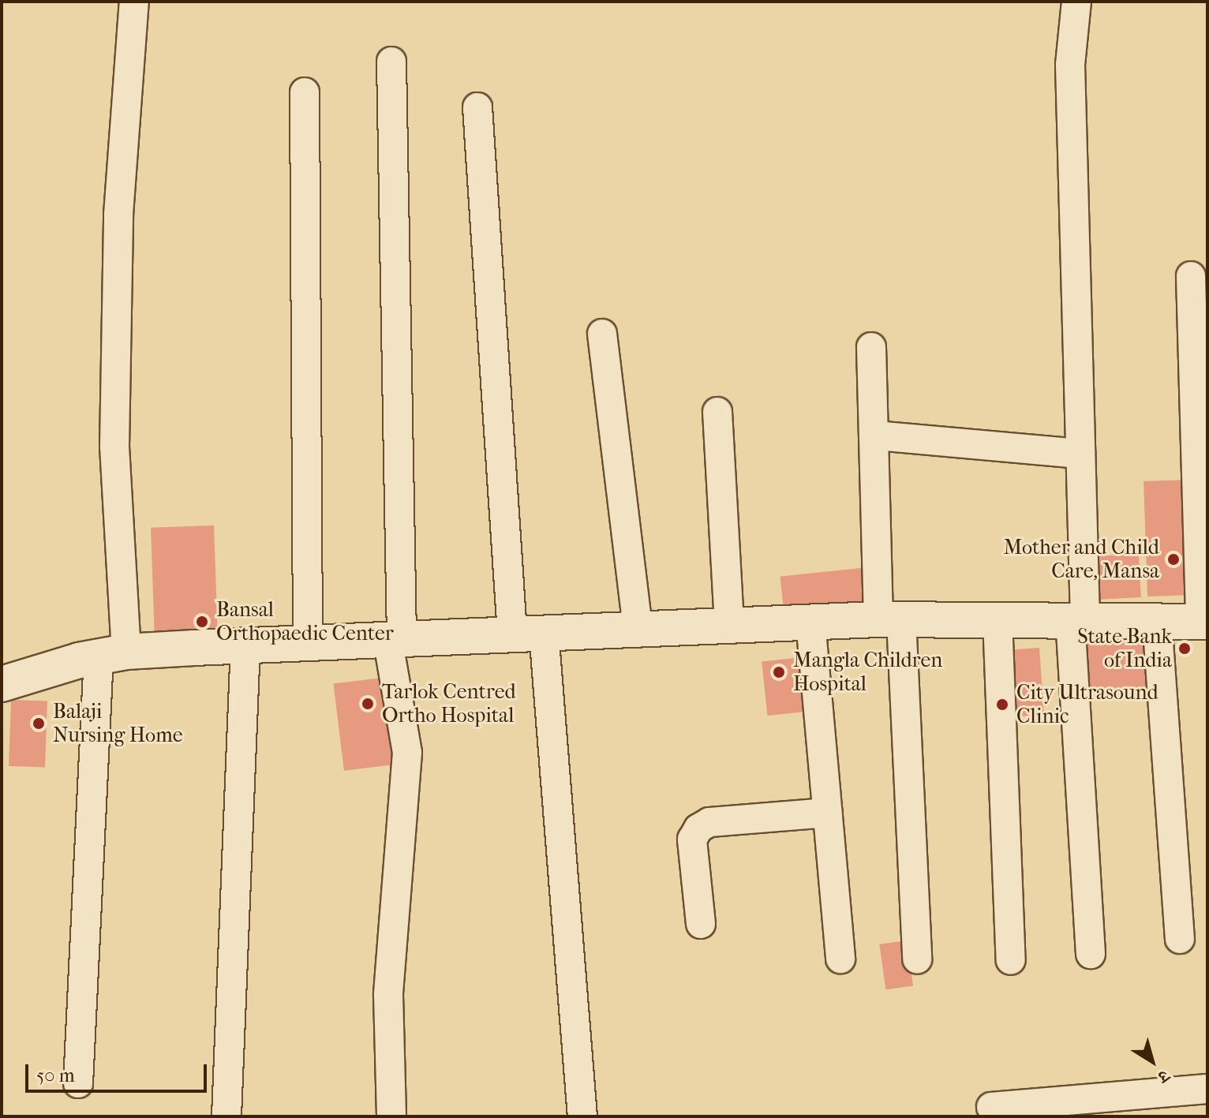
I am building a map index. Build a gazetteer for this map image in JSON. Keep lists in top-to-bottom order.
{
  "places": [
    "Mother and Child Care, Mansa",
    "Bansal Orthopaedic Center",
    "State Bank of India",
    "Mangla Children Hospital",
    "Tarlok Centred Ortho Hospital",
    "City Ultrasound Clinic",
    "Balaji Nursing Home"
  ],
  "scale_bar": "50 m",
  "north": "bottom right"
}
